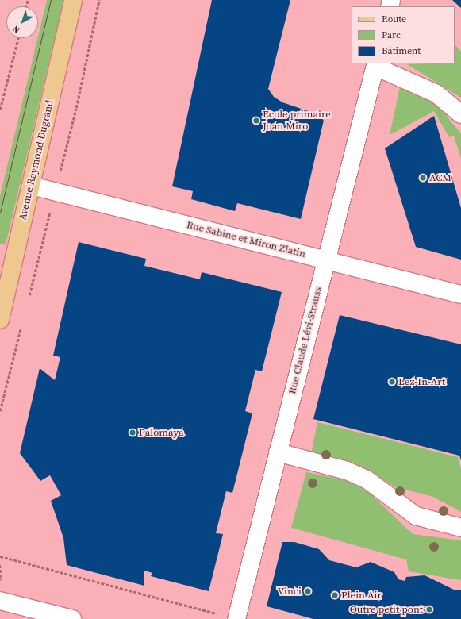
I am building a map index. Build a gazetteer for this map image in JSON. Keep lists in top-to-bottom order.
{
  "streets": {
    "main road": ["Avenue Raymond Dugrand"],
    "street": ["Rue Sabine et Miron Zlatin", "Rue Claude Lévi-Strauss"]
  },
  "crossings": [
    ["Avenue Raymond Dugrand", "Rue Sabine et Miron Zlatin"],
    ["Rue Sabine et Miron Zlatin", "Rue Claude Lévi-Strauss"]
  ],
  "places": [
    "Ecole primaire Joan Miro",
    "ACM",
    "Lez-In-Art",
    "Palomaya",
    "Vinci",
    "Plein Air",
    "Outre petit pont"
  ],
  "legend": ["Route", "Parc", "Bâtiment"],
  "north": "bottom left"
}
